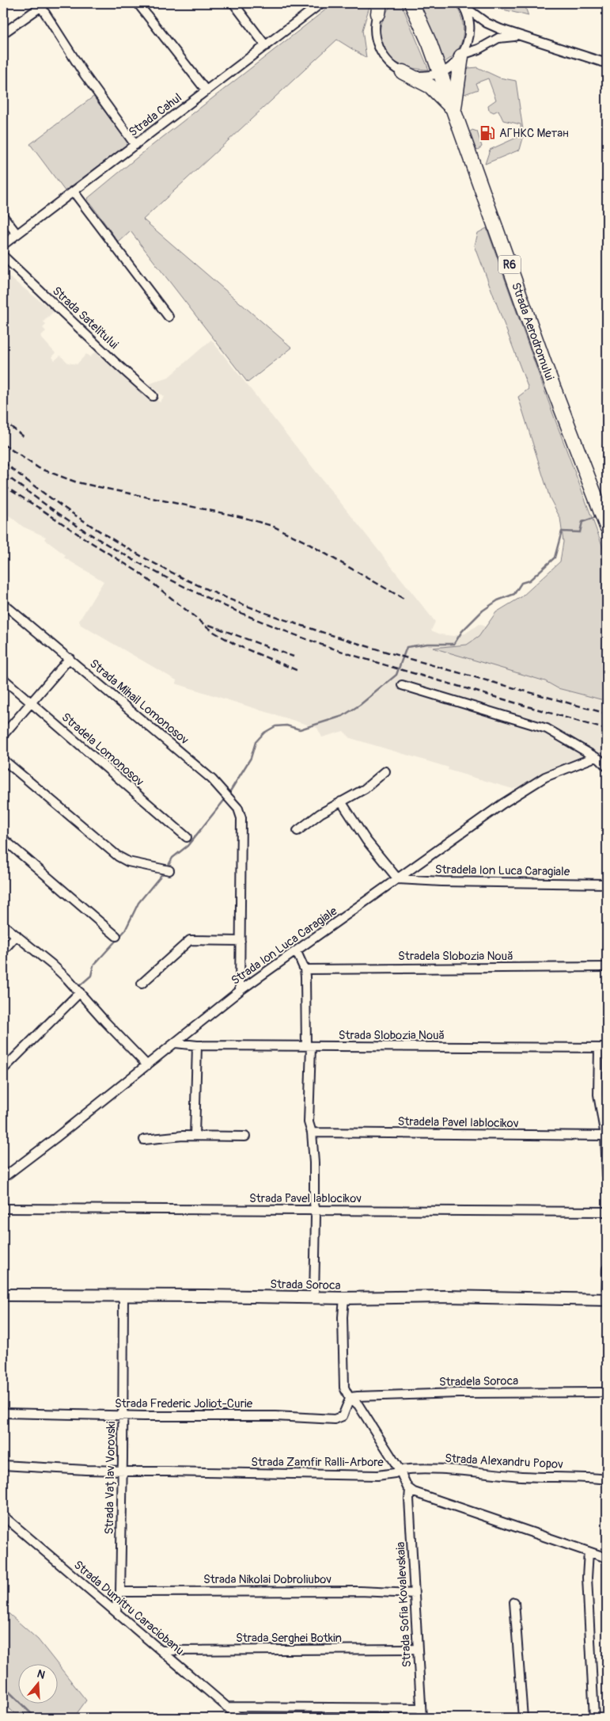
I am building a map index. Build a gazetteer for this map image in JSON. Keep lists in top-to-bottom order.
{
  "streets": {
    "highway": ["R6", "Strada Aerodromului"],
    "street": [
      "Strada Cahul",
      "Strada Satelitului",
      "Strada Mihail Lomonosov",
      "Stradela Lomonosov",
      "Stradela Ion Luca Caragiale",
      "Strada Ion Luca Caragiale",
      "Stradela Slobozia Nouă",
      "Strada Slobozia Nouă",
      "Stradela Pavel Iablocikov",
      "Strada Pavel Iablocikov",
      "Strada Soroca",
      "Stradela Sorocа",
      "Strada Frederic Joliot-Curie",
      "Strada Alexandru Popov",
      "Strada Zamfir Ralli-Arbore",
      "Strada Vațlav Vorovski",
      "Strada Nikolai Dobroliubov",
      "Strada Sofia Kovalevskaia",
      "Strada Dumitru Caraciobanu",
      "Strada Serghei Botkin"
    ]
  },
  "crossings": [
    ["Strada Mihail Lomonosov", "Strada Ion Luca Caragiale"],
    ["Stradela Ion Luca Caragiale", "Strada Ion Luca Caragiale"],
    ["Strada Ion Luca Caragiale", "Strada Slobozia Nouă"],
    ["Strada Soroca", "Strada Vațlav Vorovski"],
    ["Stradela Sorocа", "Strada Frederic Joliot-Curie"],
    ["Strada Frederic Joliot-Curie", "Strada Vațlav Vorovski"],
    ["Strada Alexandru Popov", "Strada Zamfir Ralli-Arbore"],
    ["Strada Zamfir Ralli-Arbore", "Strada Vațlav Vorovski"],
    ["Strada Zamfir Ralli-Arbore", "Strada Sofia Kovalevskaia"],
    ["Strada Vațlav Vorovski", "Strada Nikolai Dobroliubov"],
    ["Strada Vațlav Vorovski", "Strada Dumitru Caraciobanu"],
    ["Strada Nikolai Dobroliubov", "Strada Sofia Kovalevskaia"],
    ["Strada Sofia Kovalevskaia", "Strada Serghei Botkin"],
    ["Strada Dumitru Caraciobanu", "Strada Serghei Botkin"]
  ],
  "places": {
    "fuel station": ["АГНКС Метан"]
  },
  "north": "top"
}
